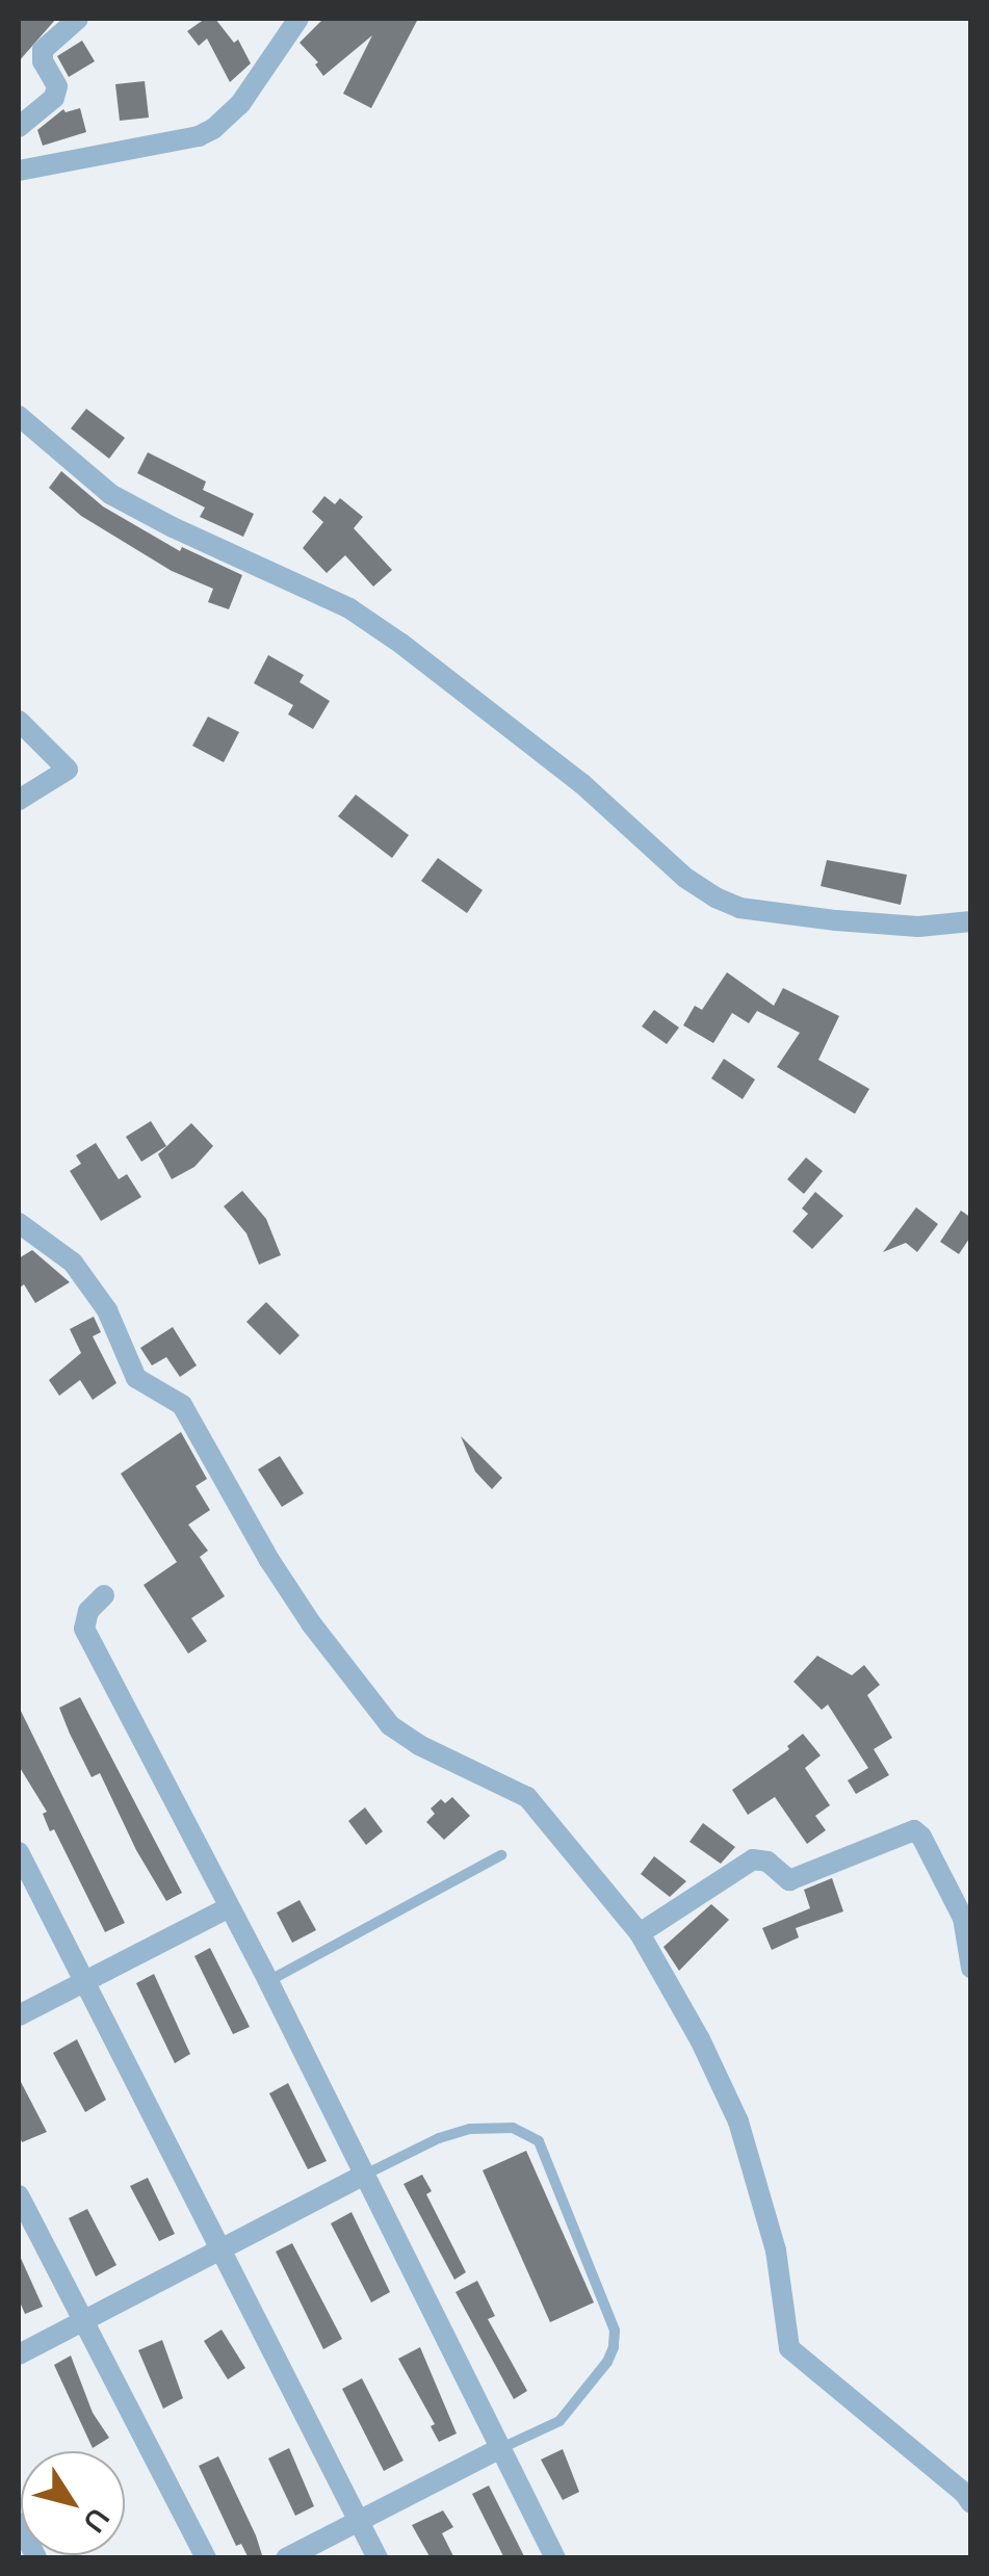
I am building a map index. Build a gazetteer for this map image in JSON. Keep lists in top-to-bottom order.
{
  "north": "bottom right"
}
